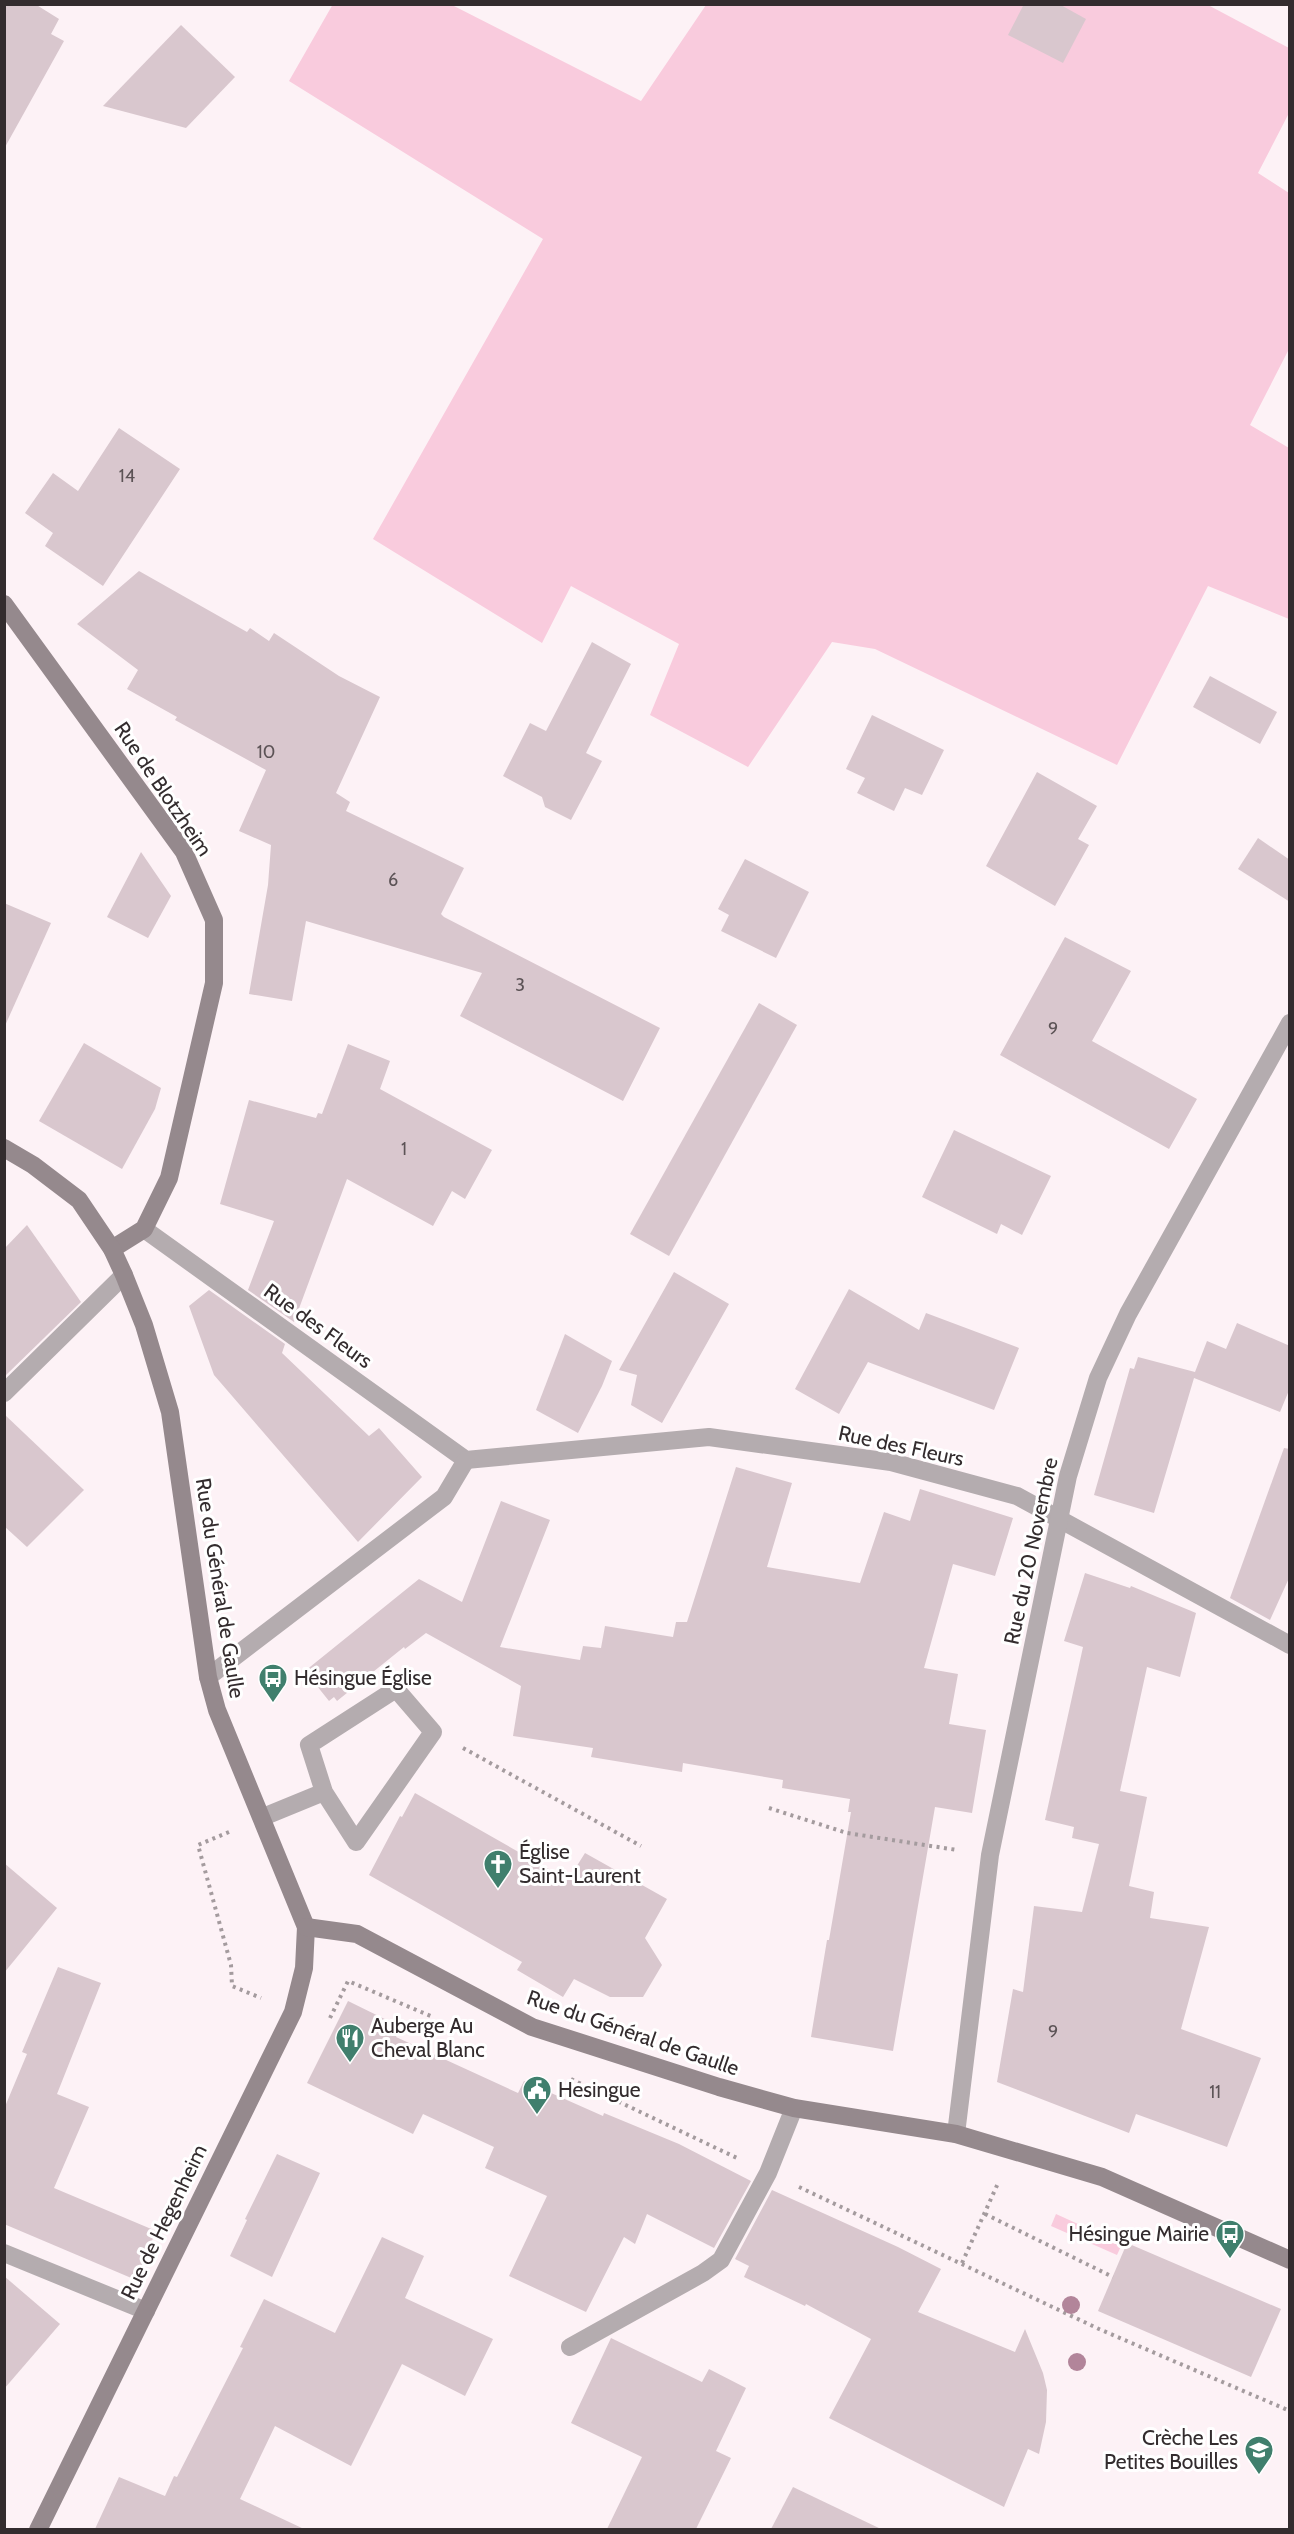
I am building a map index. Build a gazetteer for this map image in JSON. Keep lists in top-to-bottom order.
{
  "streets": {
    "main road": ["Rue de Blotzheim", "Rue du Général de Gaulle", "Rue de Hegenheim"],
    "street": ["Rue des Fleurs", "Rue du 20 Novembre"]
  },
  "crossings": [
    ["Rue de Blotzheim", "Rue des Fleurs"],
    ["Rue des Fleurs", "Rue du 20 Novembre"],
    ["Rue du 20 Novembre", "Rue du Général de Gaulle"],
    ["Rue du Général de Gaulle", "Rue de Hegenheim"]
  ],
  "places": {
    "bus stop": ["Hésingue Église", "Hésingue Mairie"],
    "church": ["Église Saint-Laurent"],
    "restaurant": ["Auberge Au Cheval Blanc"],
    "public building": ["Hesingue"],
    "school or university": ["Crèche Les Petites Bouilles"]
  },
  "house_numbers": [
    "14",
    "10",
    "6",
    "3",
    "9",
    "1",
    "9",
    "11"
  ]
}
